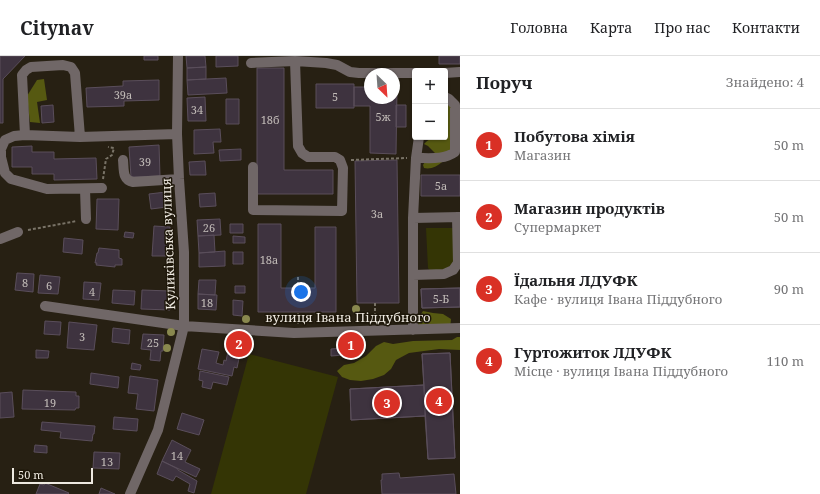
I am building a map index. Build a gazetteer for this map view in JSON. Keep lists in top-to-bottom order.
{
  "streets": {
    "street": ["Куликівська вулиця", "вулиця Івана Піддубного"]
  },
  "crossings": [
    ["Куликівська вулиця", "вулиця Івана Піддубного"]
  ],
  "house_numbers": [
    "39а",
    "5",
    "34",
    "5ж",
    "18б",
    "39",
    "5а",
    "3а",
    "26",
    "18а",
    "8",
    "6",
    "4",
    "5-Б",
    "18",
    "3",
    "25",
    "19",
    "14",
    "13"
  ],
  "scale_bar": "50 m",
  "north": "bottom right",
  "page": {
    "header": "Citynav",
    "nav": [
      "Головна",
      "Карта",
      "Про нас",
      "Контакти"
    ],
    "heading": ["Поруч", "Знайдено: 4"],
    "map_buttons": ["+", "−"],
    "list": [
      {
        "mark": "1",
        "name": "Побутова хімія",
        "note": "Магазин",
        "value": "50 m"
      },
      {
        "mark": "2",
        "name": "Магазин продуктів",
        "note": "Супермаркет",
        "value": "50 m"
      },
      {
        "mark": "3",
        "name": "Їдальня ЛДУФК",
        "note": "Кафе · вулиця Івана Піддубного",
        "value": "90 m"
      },
      {
        "mark": "4",
        "name": "Гуртожиток ЛДУФК",
        "note": "Місце · вулиця Івана Піддубного",
        "value": "110 m"
      }
    ],
    "pins": [
      "2",
      "1",
      "4",
      "3"
    ],
    "scale": "50 m"
  }
}
